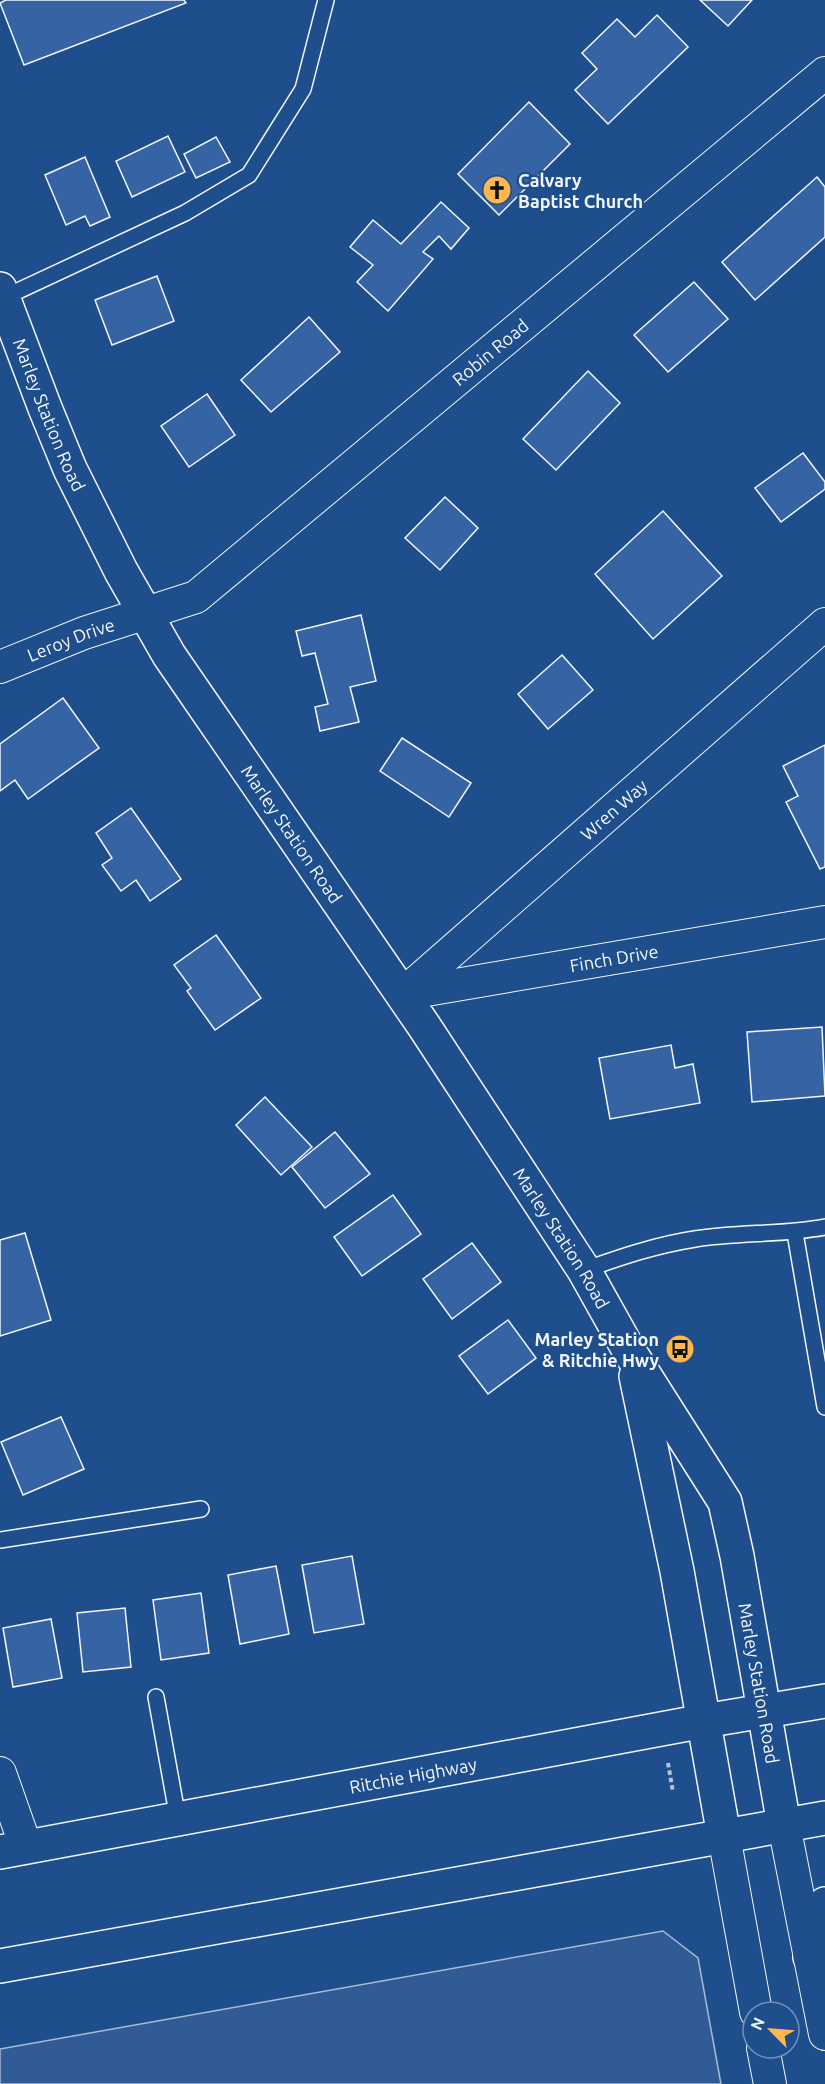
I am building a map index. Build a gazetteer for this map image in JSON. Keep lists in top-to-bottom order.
{
  "streets": {
    "main road": ["Marley Station Road", "Ritchie Highway"],
    "street": [
      "Robin Road",
      "Leroy Drive",
      "Wren Way",
      "Finch Drive"
    ]
  },
  "crossings": [
    ["Robin Road", "Marley Station Road"],
    ["Robin Road", "Leroy Drive"],
    ["Marley Station Road", "Leroy Drive"],
    ["Marley Station Road", "Wren Way"],
    ["Marley Station Road", "Finch Drive"],
    ["Marley Station Road", "Ritchie Highway"],
    ["Wren Way", "Finch Drive"]
  ],
  "places": {
    "church": ["Calvary Baptist Church"],
    "bus stop": ["Marley Station & Ritchie Hwy"]
  },
  "north": "top left"
}
